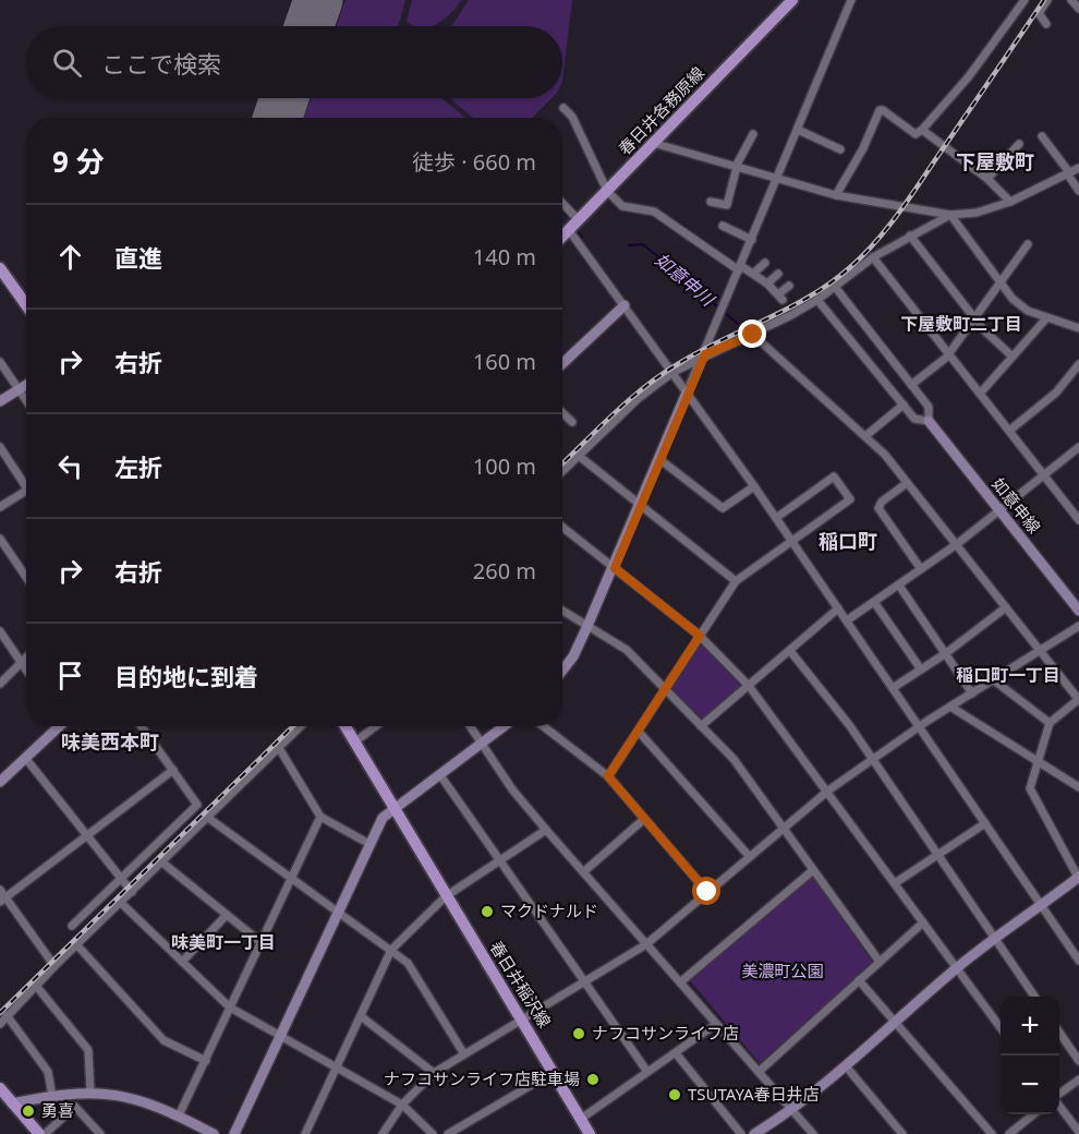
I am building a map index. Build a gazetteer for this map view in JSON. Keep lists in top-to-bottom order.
{
  "streets": {
    "main road": ["春日井各務原線", "春日井稲沢線"],
    "street": ["如意申線"]
  },
  "districts": [
    "下屋敷町",
    "下屋敷町二丁目",
    "稲口町",
    "稲口町一丁目",
    "味美西本町",
    "味美町一丁目"
  ],
  "water": ["如意申川"],
  "parks": ["美濃町公園"],
  "places": [
    "マクドナルド",
    "ナフコサンライフ店",
    "ナフコサンライフ店駐車場",
    "TSUTAYA春日井店",
    "勇喜"
  ],
  "page": {
    "search": "ここで検索",
    "heading": ["9 分", "徒歩 · 660 m"],
    "list": [
      ["直進", "140 m"],
      ["右折", "160 m"],
      ["左折", "100 m"],
      ["右折", "260 m"],
      "目的地に到着"
    ],
    "map_buttons": ["+", "−"]
  }
}
